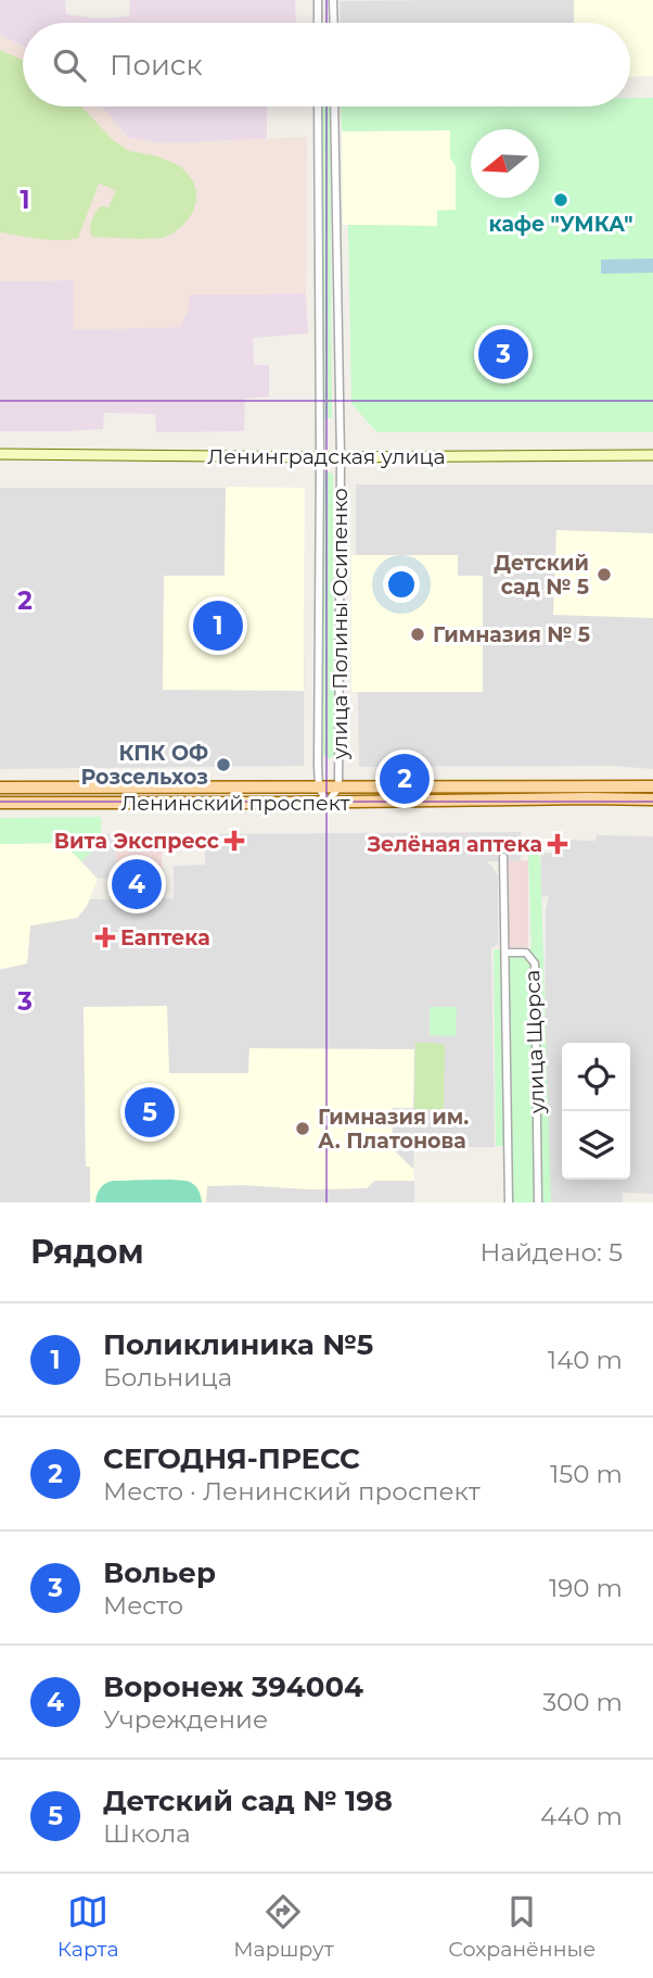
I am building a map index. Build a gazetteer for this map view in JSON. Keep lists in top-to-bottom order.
{
  "streets": {
    "main road": ["Ленинградская улица", "Ленинский проспект"],
    "street": ["улица Полины Осипенко", "улица Щорса"]
  },
  "crossings": [
    ["Ленинградская улица", "улица Полины Осипенко"],
    ["улица Полины Осипенко", "Ленинский проспект"]
  ],
  "places": {
    "other": [
      "кафе \"УМКА\"",
      "Детский сад № 5",
      "Гимназия № 5",
      "КПК ОФ Розсельхоз",
      "Гимназия им. А. Платонова"
    ],
    "health": ["Вита Экспресс", "Зелёная аптека", "Еаптека"]
  },
  "north": "left",
  "page": {
    "search": "Поиск",
    "pins": [
      "3",
      "1",
      "2",
      "4",
      "5"
    ],
    "heading": ["Рядом", "Найдено: 5"],
    "list": [
      {
        "mark": "1",
        "name": "Поликлиника №5",
        "note": "Больница",
        "value": "140 m"
      },
      {
        "mark": "2",
        "name": "СЕГОДНЯ-ПРЕСС",
        "note": "Место · Ленинский проспект",
        "value": "150 m"
      },
      {
        "mark": "3",
        "name": "Вольер",
        "note": "Место",
        "value": "190 m"
      },
      {
        "mark": "4",
        "name": "Воронеж 394004",
        "note": "Учреждение",
        "value": "300 m"
      },
      {
        "mark": "5",
        "name": "Детский сад № 198",
        "note": "Школа",
        "value": "440 m"
      }
    ],
    "nav": ["Карта", "Маршрут", "Сохранённые"]
  },
  "grid": {
    "rows": ["1", "2", "3"]
  }
}
